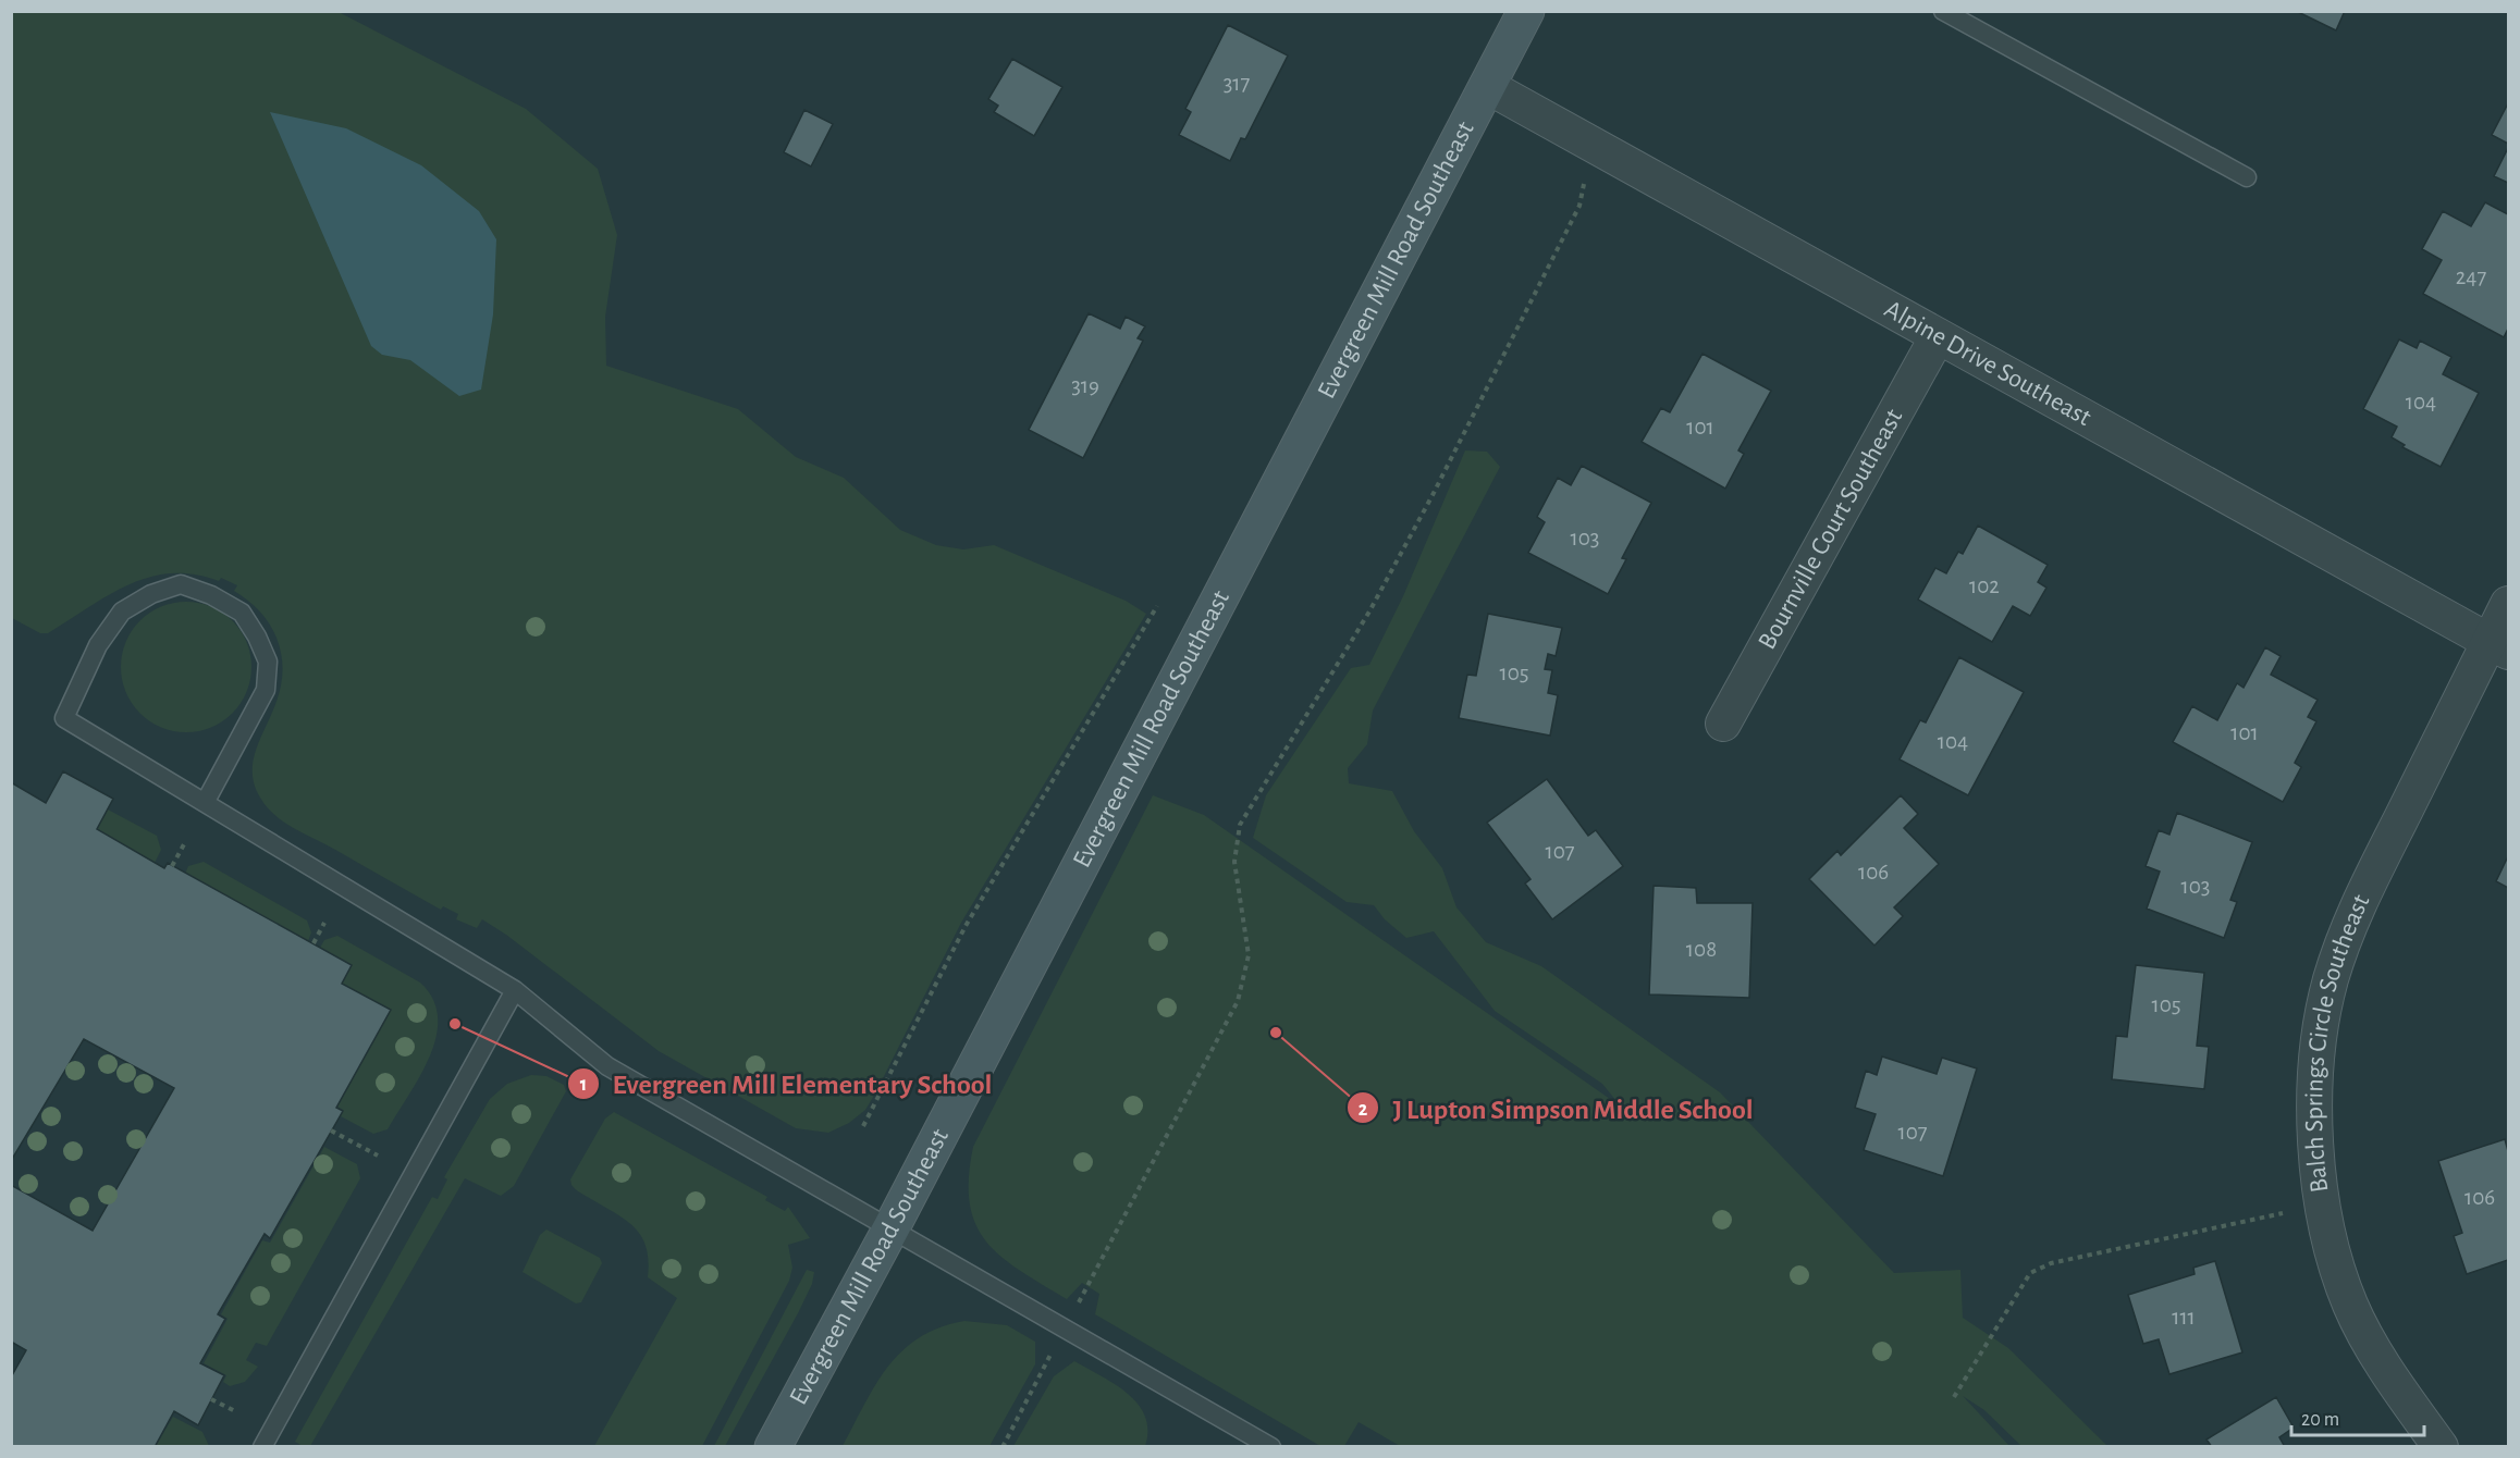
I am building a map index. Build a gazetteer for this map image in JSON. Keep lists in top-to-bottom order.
{
  "streets": {
    "main road": ["Evergreen Mill Road Southeast"],
    "street": ["Alpine Drive Southeast", "Bournville Court Southeast", "Balch Springs Circle Southeast"]
  },
  "crossings": [
    ["Evergreen Mill Road Southeast", "Alpine Drive Southeast"],
    ["Alpine Drive Southeast", "Bournville Court Southeast"],
    ["Alpine Drive Southeast", "Balch Springs Circle Southeast"]
  ],
  "places": ["Evergreen Mill Elementary School", "J Lupton Simpson Middle School"],
  "house_numbers": [
    "317",
    "247",
    "319",
    "104",
    "101",
    "103",
    "102",
    "105",
    "101",
    "104",
    "107",
    "106",
    "103",
    "108",
    "105",
    "107",
    "106",
    "111"
  ],
  "scale_bar": "20 m"
}
